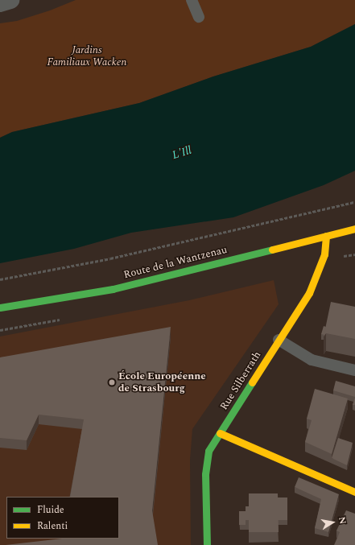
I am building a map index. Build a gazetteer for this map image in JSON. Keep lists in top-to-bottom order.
{
  "streets": {
    "street": ["Route de la Wantzenau", "Rue Silberrath"]
  },
  "crossings": [
    ["Route de la Wantzenau", "Rue Silberrath"]
  ],
  "water": ["L'Ill"],
  "parks": ["Jardins Familiaux Wacken"],
  "places": ["École Européenne de Strasbourg"],
  "legend": ["Fluide", "Ralenti"],
  "north": "right"
}
